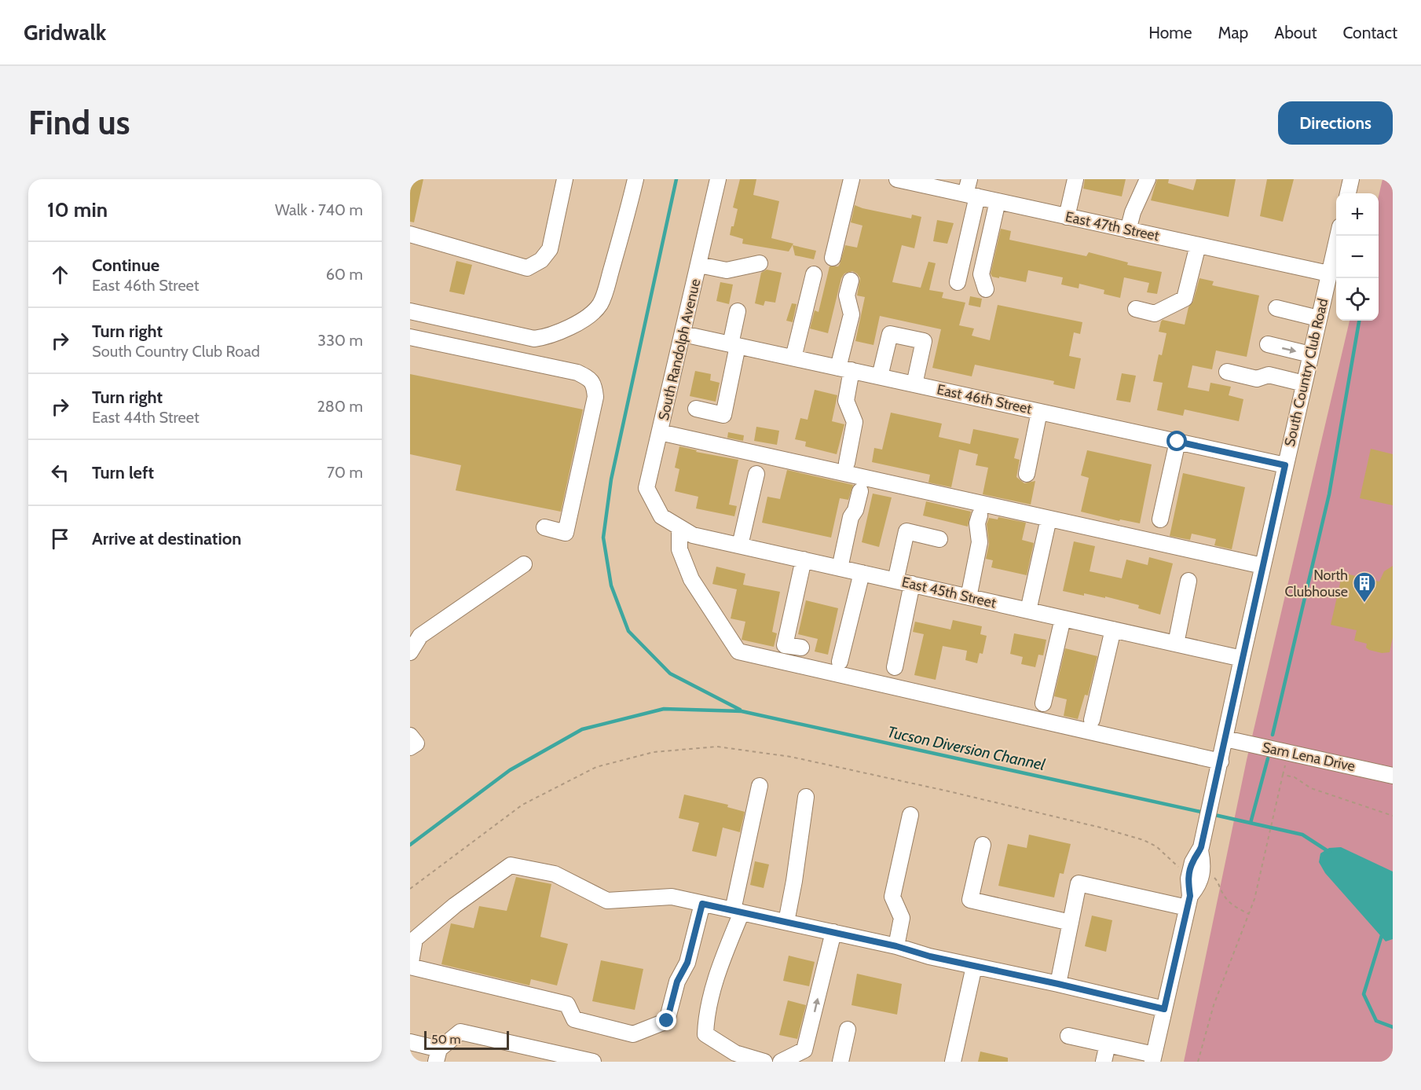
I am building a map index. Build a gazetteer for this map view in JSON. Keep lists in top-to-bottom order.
{
  "streets": {
    "street": [
      "East 47th Street",
      "South Randolph Avenue",
      "South Country Club Road",
      "East 46th Street",
      "East 45th Street",
      "Sam Lena Drive"
    ]
  },
  "crossings": [
    ["East 47th Street", "South Country Club Road"],
    ["South Randolph Avenue", "East 46th Street"],
    ["South Randolph Avenue", "East 45th Street"],
    ["South Country Club Road", "East 46th Street"],
    ["South Country Club Road", "East 45th Street"],
    ["South Country Club Road", "Sam Lena Drive"]
  ],
  "water": ["Tucson Diversion Channel"],
  "places": {
    "building": ["North Clubhouse"]
  },
  "scale_bar": "50 m",
  "page": {
    "header": "Gridwalk",
    "nav": [
      "Home",
      "Map",
      "About",
      "Contact"
    ],
    "buttons": "Directions",
    "title": "Find us",
    "heading": ["10 min", "Walk · 740 m"],
    "map_buttons": ["+", "−"],
    "list": [
      ["Continue", "East 46th Street", "60 m"],
      ["Turn right", "South Country Club Road", "330 m"],
      ["Turn right", "East 44th Street", "280 m"],
      ["Turn left", "70 m"],
      "Arrive at destination"
    ],
    "scale": "50 m"
  }
}
